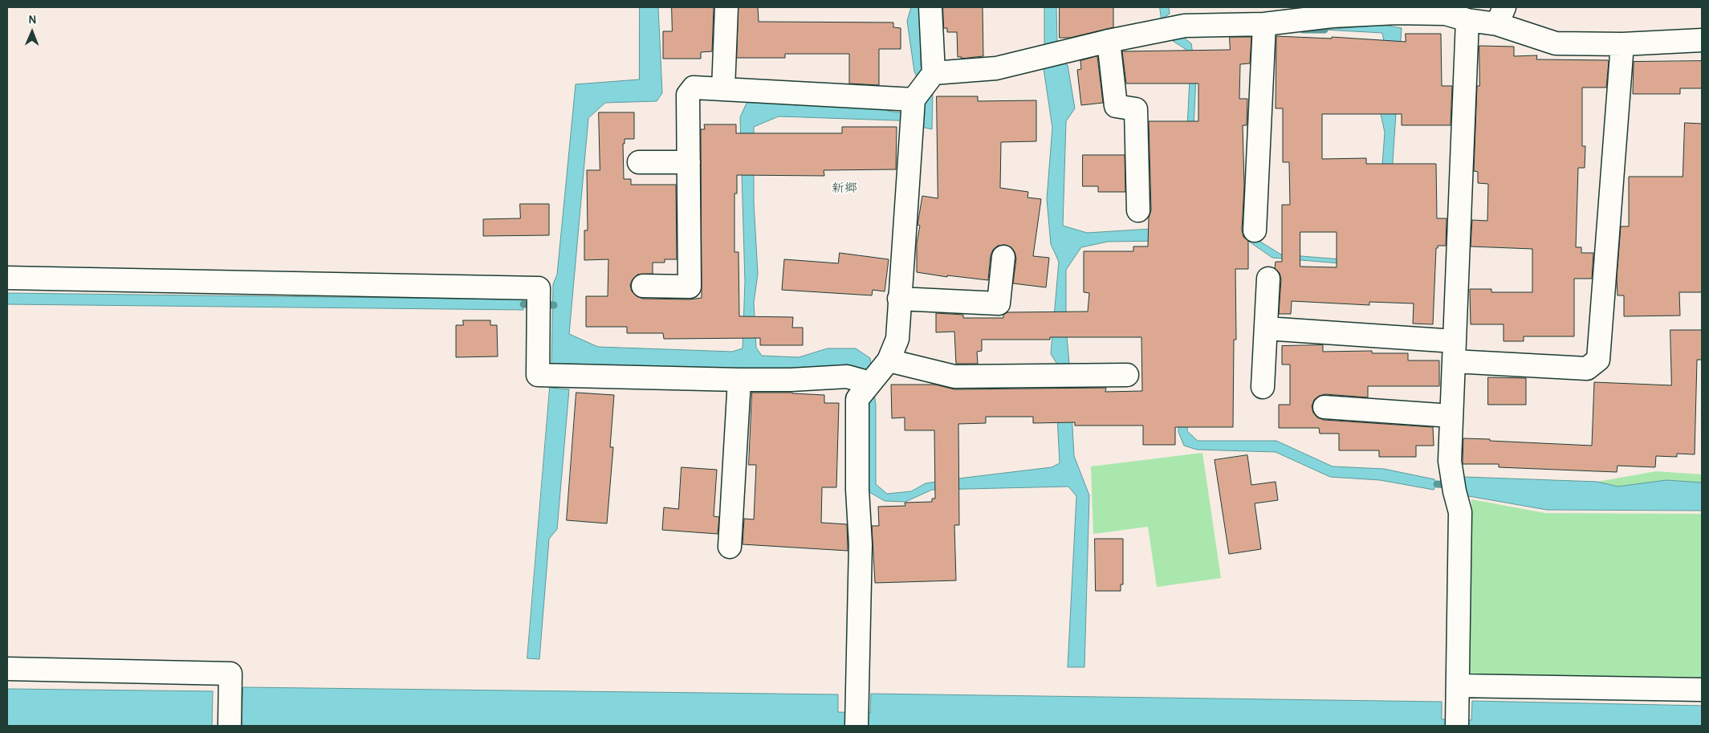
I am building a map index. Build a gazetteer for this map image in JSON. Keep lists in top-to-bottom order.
{
  "districts": ["新郷"],
  "north": "top"
}
